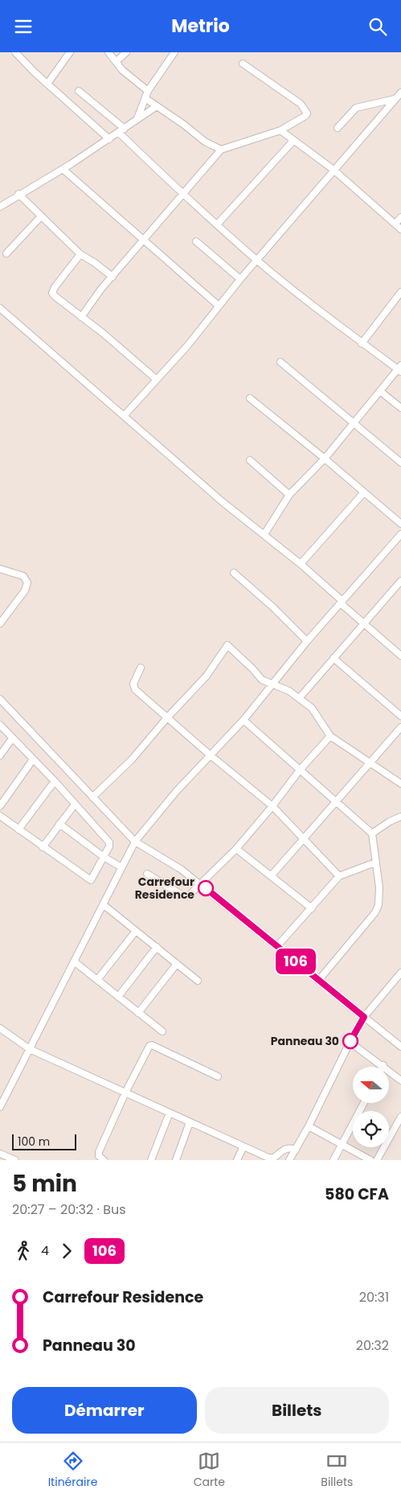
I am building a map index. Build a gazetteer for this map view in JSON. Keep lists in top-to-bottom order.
{
  "places": ["Carrefour Residence", "Panneau 30"],
  "lines": ["bus line 106"],
  "scale_bar": "100 m",
  "north": "left",
  "page": {
    "header": "Metrio",
    "on_map": "106",
    "scale": "100 m",
    "heading": ["5 min", "20:27 – 20:32 · Bus", "580 CFA"],
    "legs": ["4", "106"],
    "list": [
      {
        "name": "Carrefour Residence",
        "value": "20:31"
      },
      {
        "name": "Panneau 30",
        "value": "20:32"
      }
    ],
    "buttons": ["Démarrer", "Billets"],
    "tabs": ["Itinéraire", "Carte", "Billets"]
  }
}
